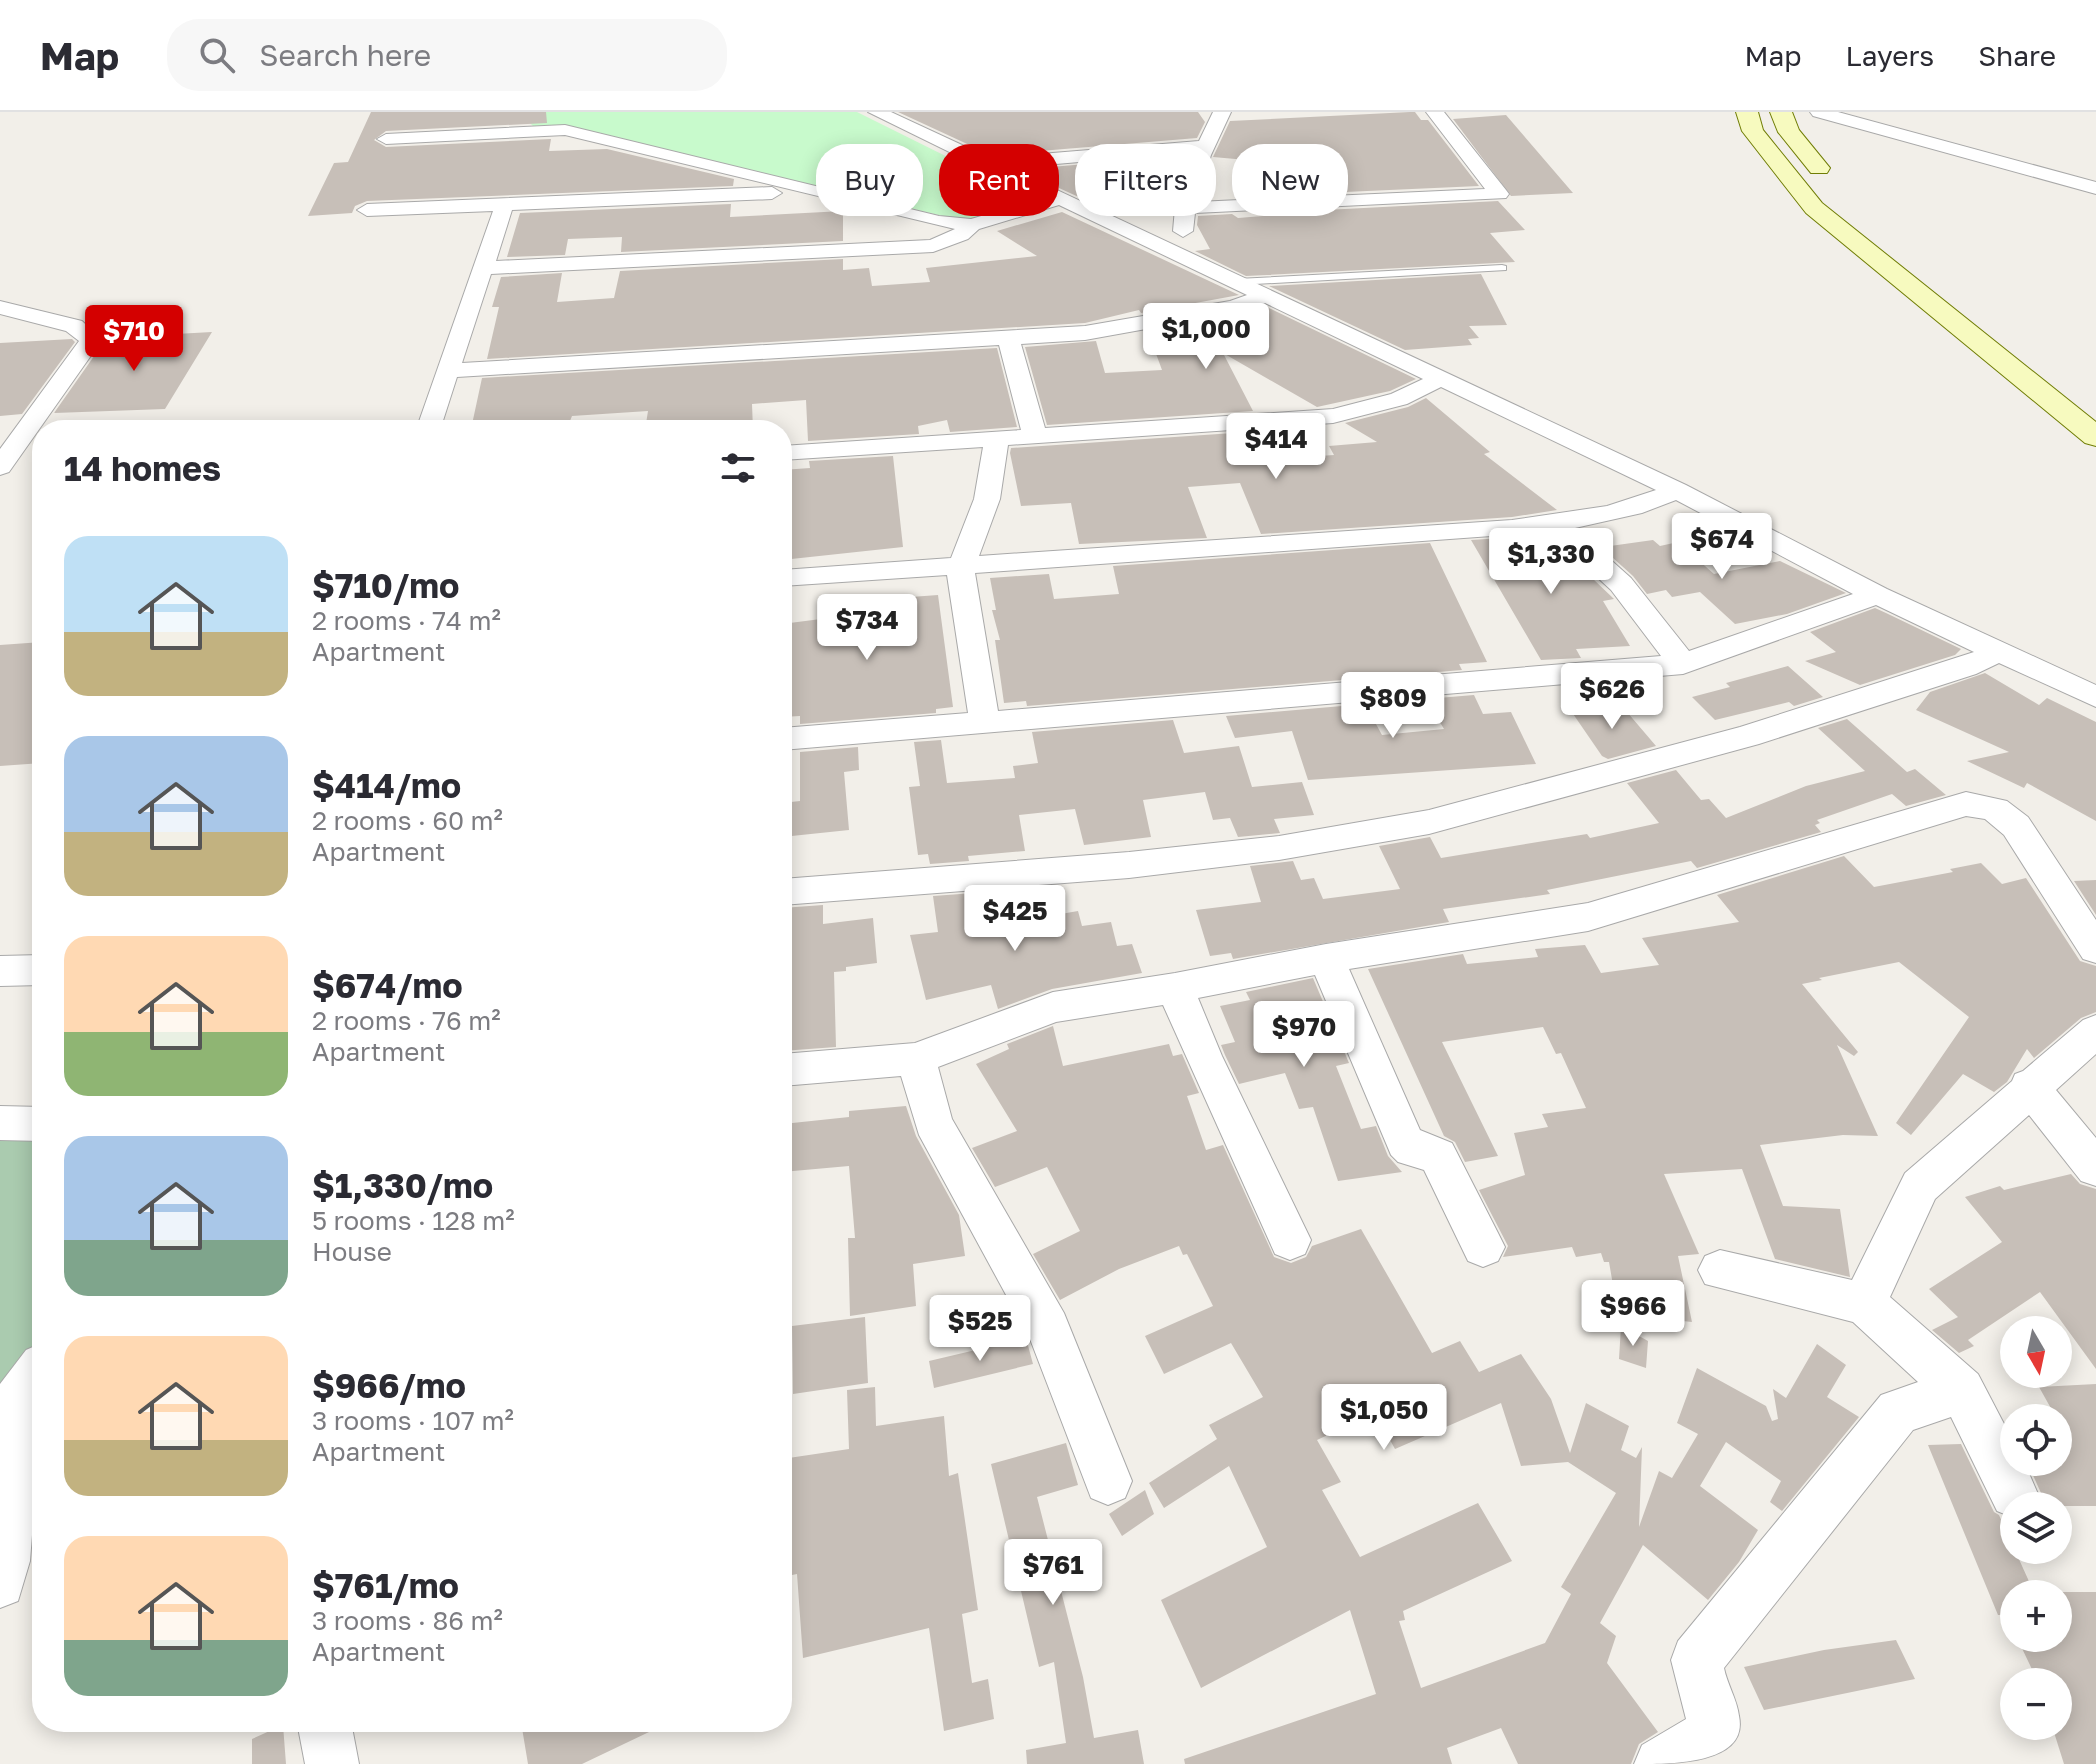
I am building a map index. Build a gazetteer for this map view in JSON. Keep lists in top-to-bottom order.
{
  "north": "bottom",
  "page": {
    "header": "Map",
    "search": "Search here",
    "nav": ["Map", "Layers", "Share"],
    "chip": [
      "Buy",
      "Rent",
      "Filters",
      "New"
    ],
    "price": [
      "$1,000",
      "$710",
      "$414",
      "$674",
      "$1,330",
      "$734",
      "$626",
      "$809",
      "$425",
      "$970",
      "$966",
      "$525",
      "$1,050",
      "$761"
    ],
    "heading": "14 homes",
    "list": [
      {
        "name": "$710/mo",
        "note": "2 rooms · 74 m² · Apartment"
      },
      {
        "name": "$414/mo",
        "note": "2 rooms · 60 m² · Apartment"
      },
      {
        "name": "$674/mo",
        "note": "2 rooms · 76 m² · Apartment"
      },
      {
        "name": "$1,330/mo",
        "note": "5 rooms · 128 m² · House"
      },
      {
        "name": "$966/mo",
        "note": "3 rooms · 107 m² · Apartment"
      },
      {
        "name": "$761/mo",
        "note": "3 rooms · 86 m² · Apartment"
      }
    ],
    "map_buttons": ["+", "−"]
  }
}
